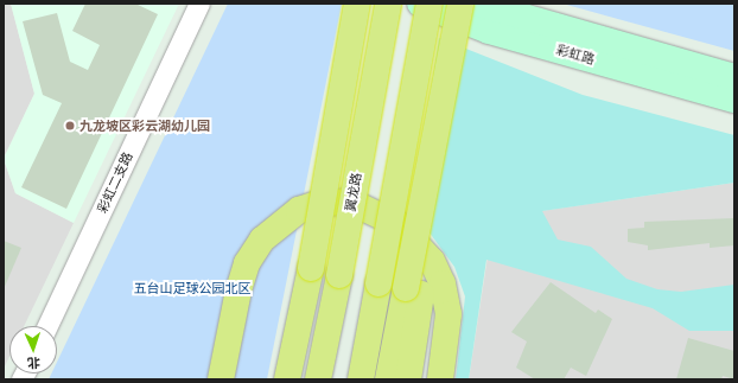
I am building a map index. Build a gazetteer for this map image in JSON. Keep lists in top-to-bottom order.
{
  "streets": {
    "highway": ["翼龙路"],
    "main road": ["彩虹路"],
    "street": ["彩虹二支路"]
  },
  "parks": ["五台山足球公园北区"],
  "places": ["九龙坡区彩云湖幼儿园"],
  "north": "bottom"
}
